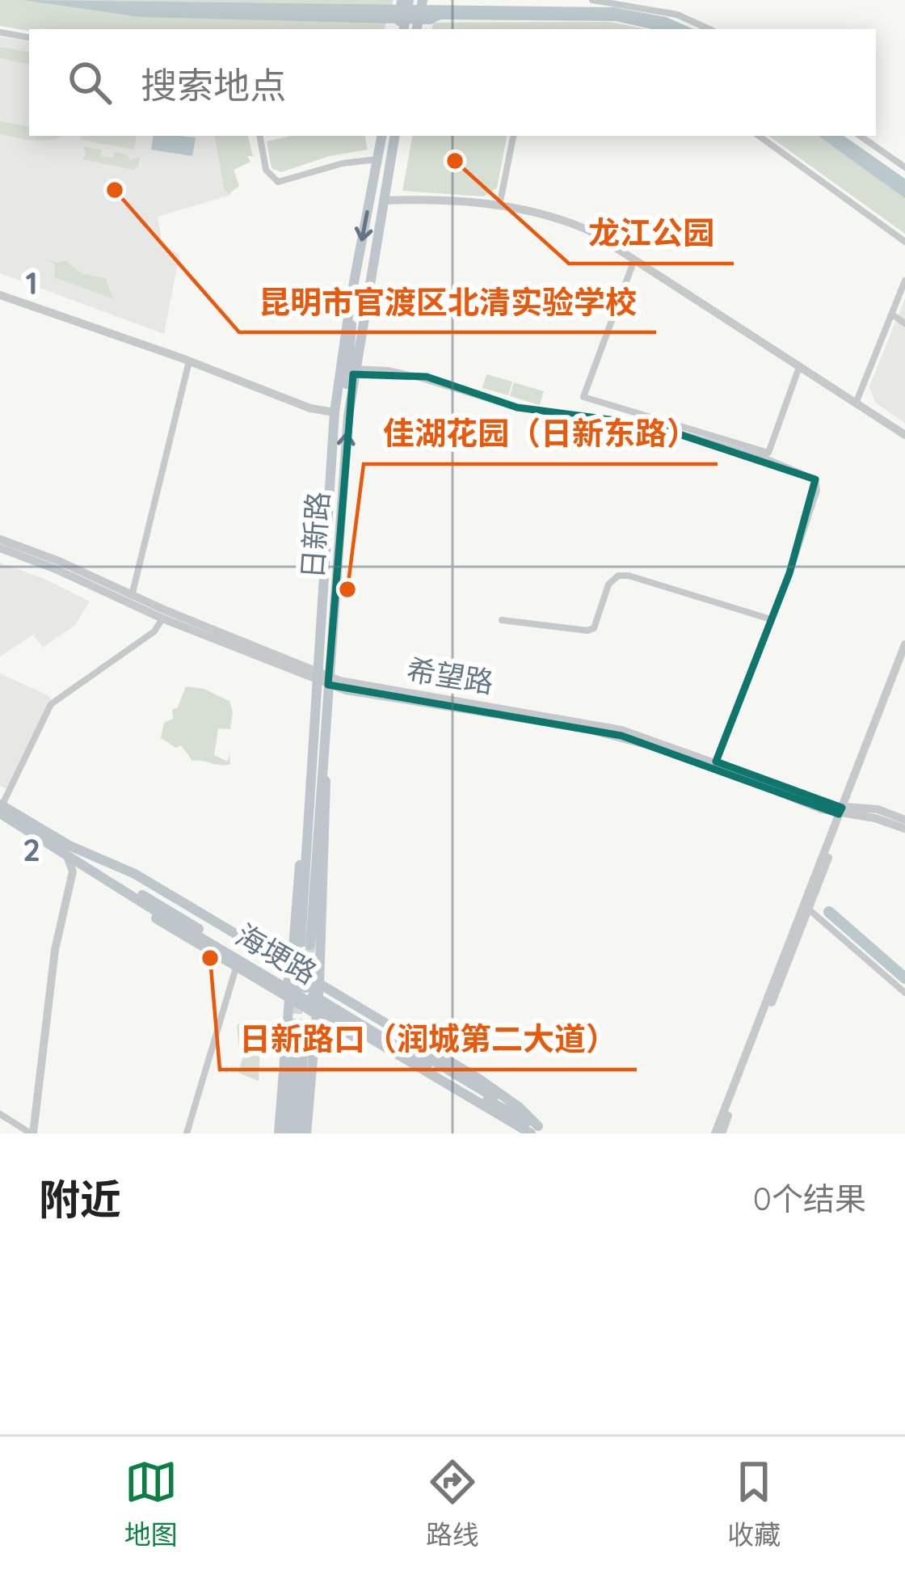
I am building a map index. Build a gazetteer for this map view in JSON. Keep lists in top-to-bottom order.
{
  "streets": {
    "main road": ["日新路", "海埂路"],
    "street": ["希望路"]
  },
  "crossings": [
    ["日新路", "希望路"]
  ],
  "places": [
    "龙江公园",
    "昆明市官渡区北清实验学校",
    "佳湖花园（日新东路）",
    "日新路口（润城第二大道）"
  ],
  "page": {
    "search": "搜索地点",
    "heading": ["附近", "0个结果"],
    "nav": ["地图", "路线", "收藏"]
  },
  "grid": {
    "rows": ["1", "2"]
  }
}
